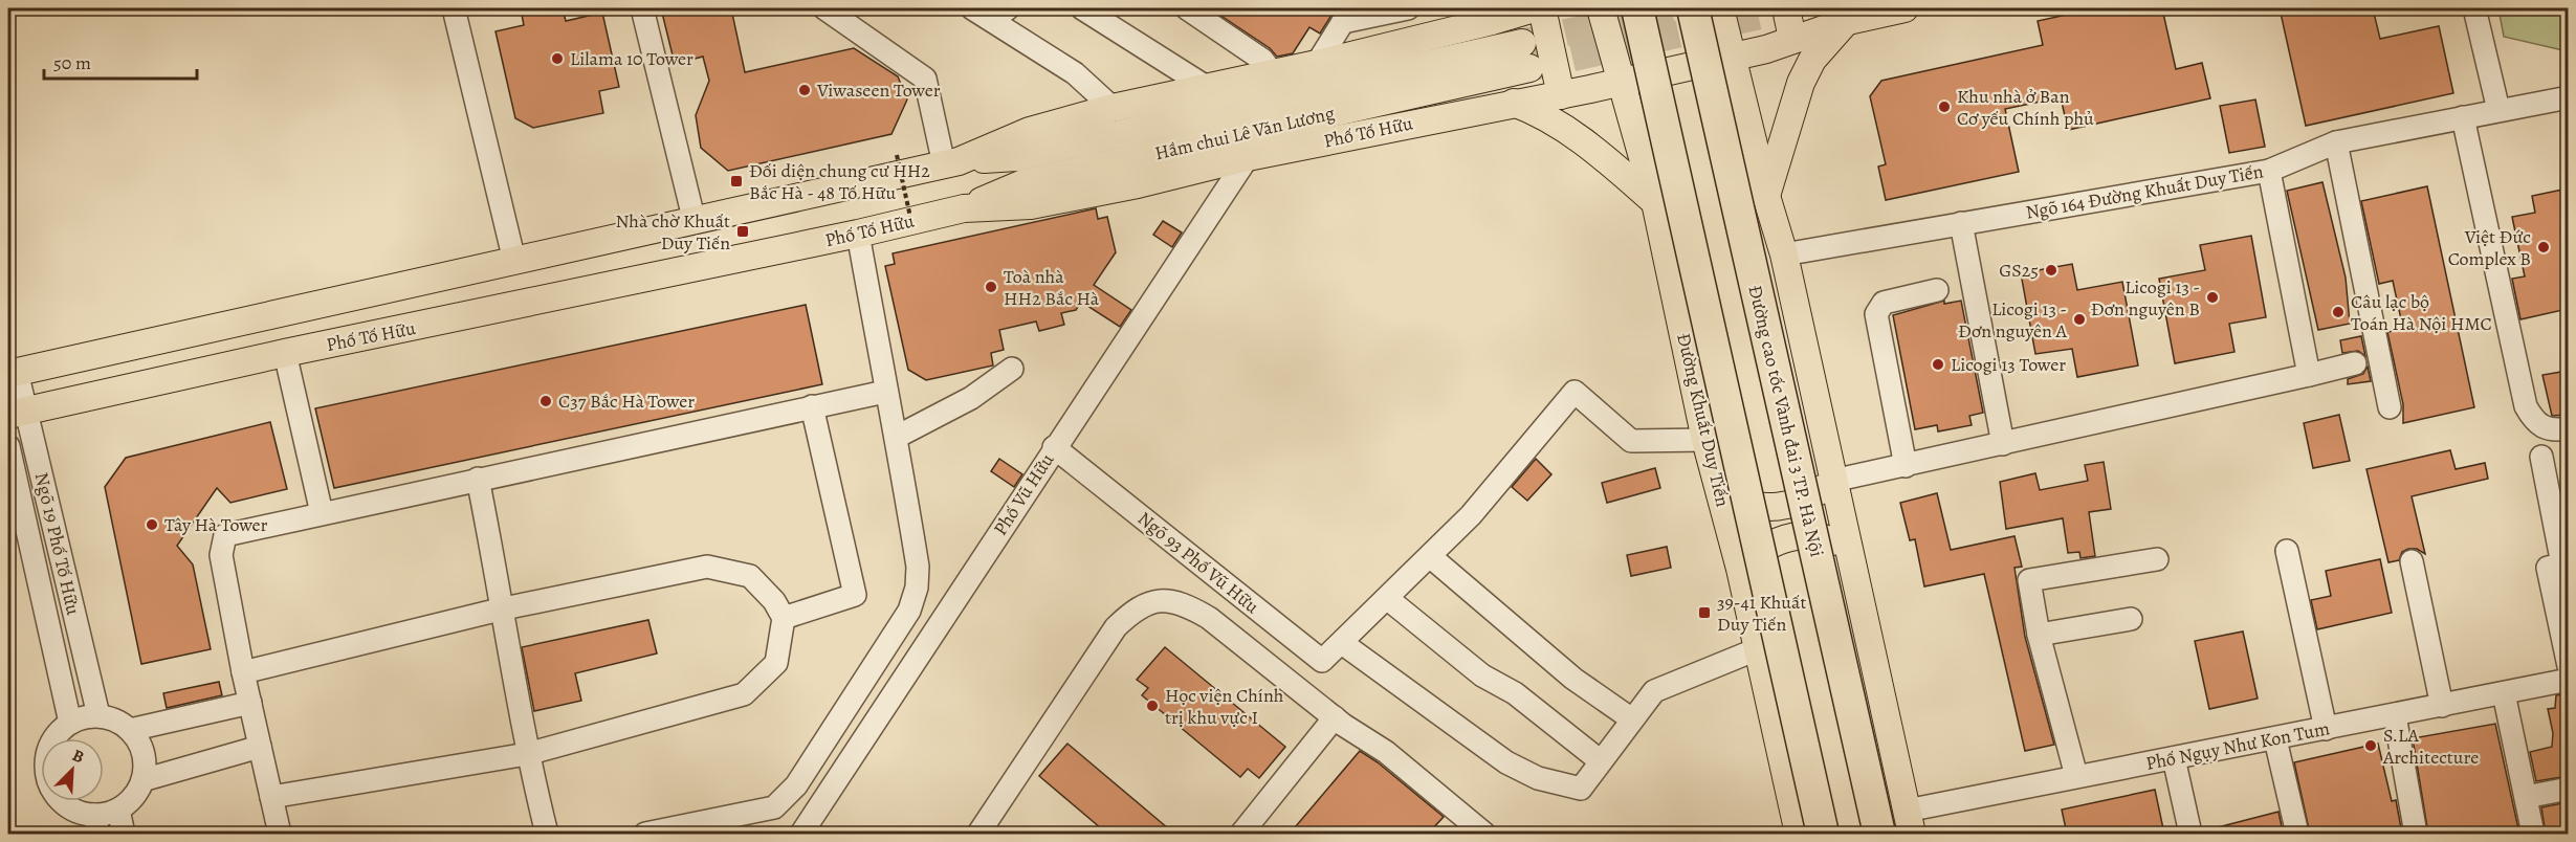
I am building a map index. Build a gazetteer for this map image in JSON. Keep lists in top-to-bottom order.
{
  "streets": {
    "highway": ["Đường cao tốc Vành đai 3 TP. Hà Nội"],
    "main road": ["Phố Tố Hữu", "Hầm chui Lê Văn Lương", "Đường Khuất Duy Tiến"],
    "street": [
      "Ngõ 164 Đường Khuất Duy Tiến",
      "Phố Vũ Hữu",
      "Ngõ 19 Phố Tố Hữu",
      "Ngõ 93 Phố Vũ Hữu",
      "Phố Ngụy Như Kon Tum"
    ]
  },
  "crossings": [
    ["Phố Tố Hữu", "Hầm chui Lê Văn Lương"],
    ["Phố Tố Hữu", "Đường Khuất Duy Tiến"],
    ["Phố Tố Hữu", "Phố Vũ Hữu"],
    ["Phố Tố Hữu", "Ngõ 19 Phố Tố Hữu"],
    ["Phố Vũ Hữu", "Ngõ 93 Phố Vũ Hữu"]
  ],
  "places": {
    "other": [
      "Lilama 10 Tower",
      "Viwaseen Tower",
      "Khu nhà ở Ban Cơ yếu Chính phủ",
      "Việt Đức Complex B",
      "GS25",
      "Toà nhà HH2 Bắc Hà",
      "Licogi 13 - Đơn nguyên B",
      "Câu lạc bộ Toán Hà Nội HMC",
      "Licogi 13 - Đơn nguyên A",
      "Licogi 13 Tower",
      "C37 Bắc Hà Tower",
      "Tây Hà Tower",
      "Học viện Chính trị khu vực I",
      "S.LA Architecture"
    ],
    "transit": ["Đối diện chung cư HH2 Bắc Hà - 48 Tố Hữu", "Nhà chờ Khuất Duy Tiến", "39-41 Khuất Duy Tiến"]
  },
  "scale_bar": "50 m",
  "north": "top right"
}
